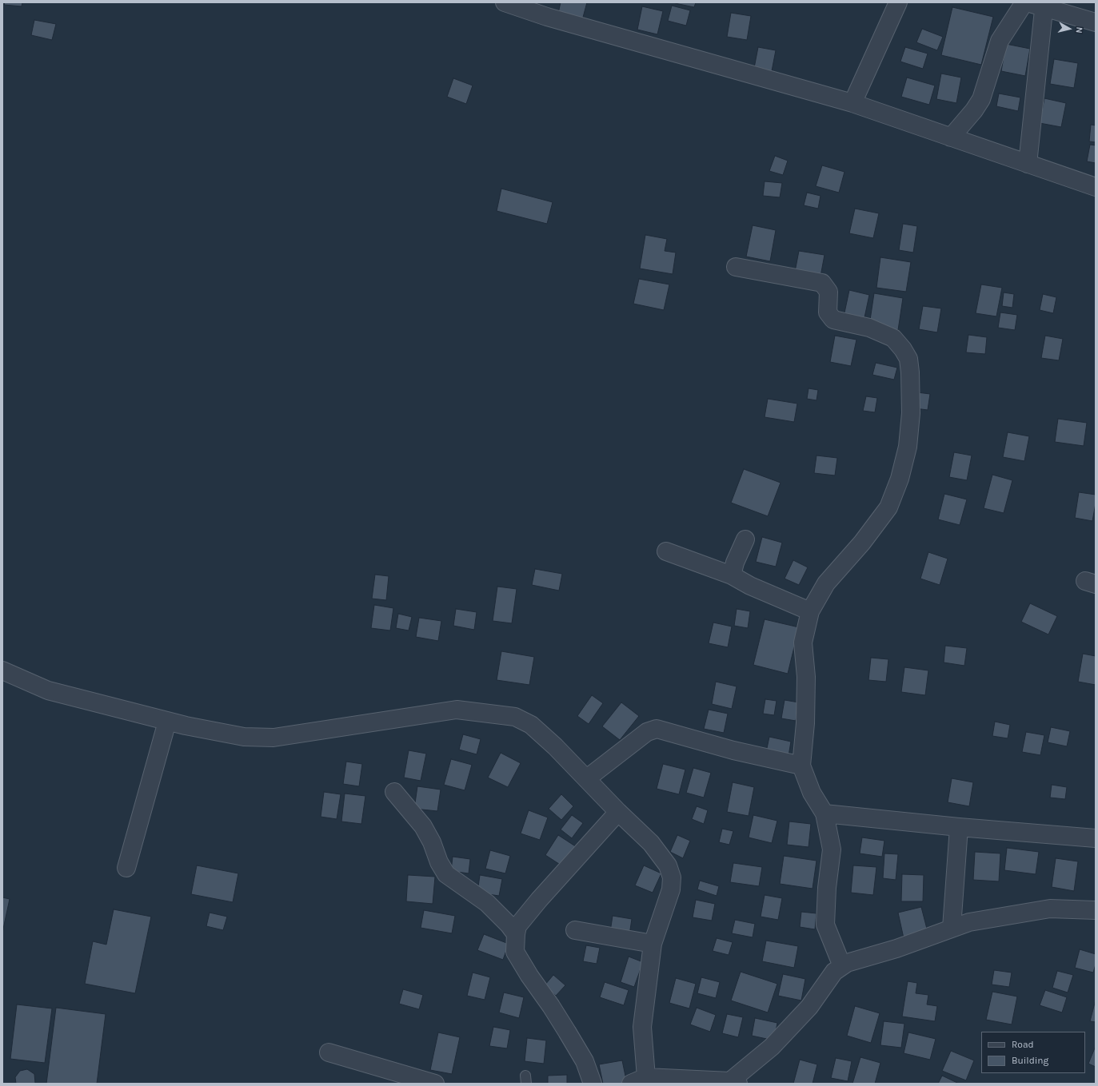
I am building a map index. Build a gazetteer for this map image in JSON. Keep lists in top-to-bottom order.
{
  "legend": ["Road", "Building"],
  "north": "right"
}
